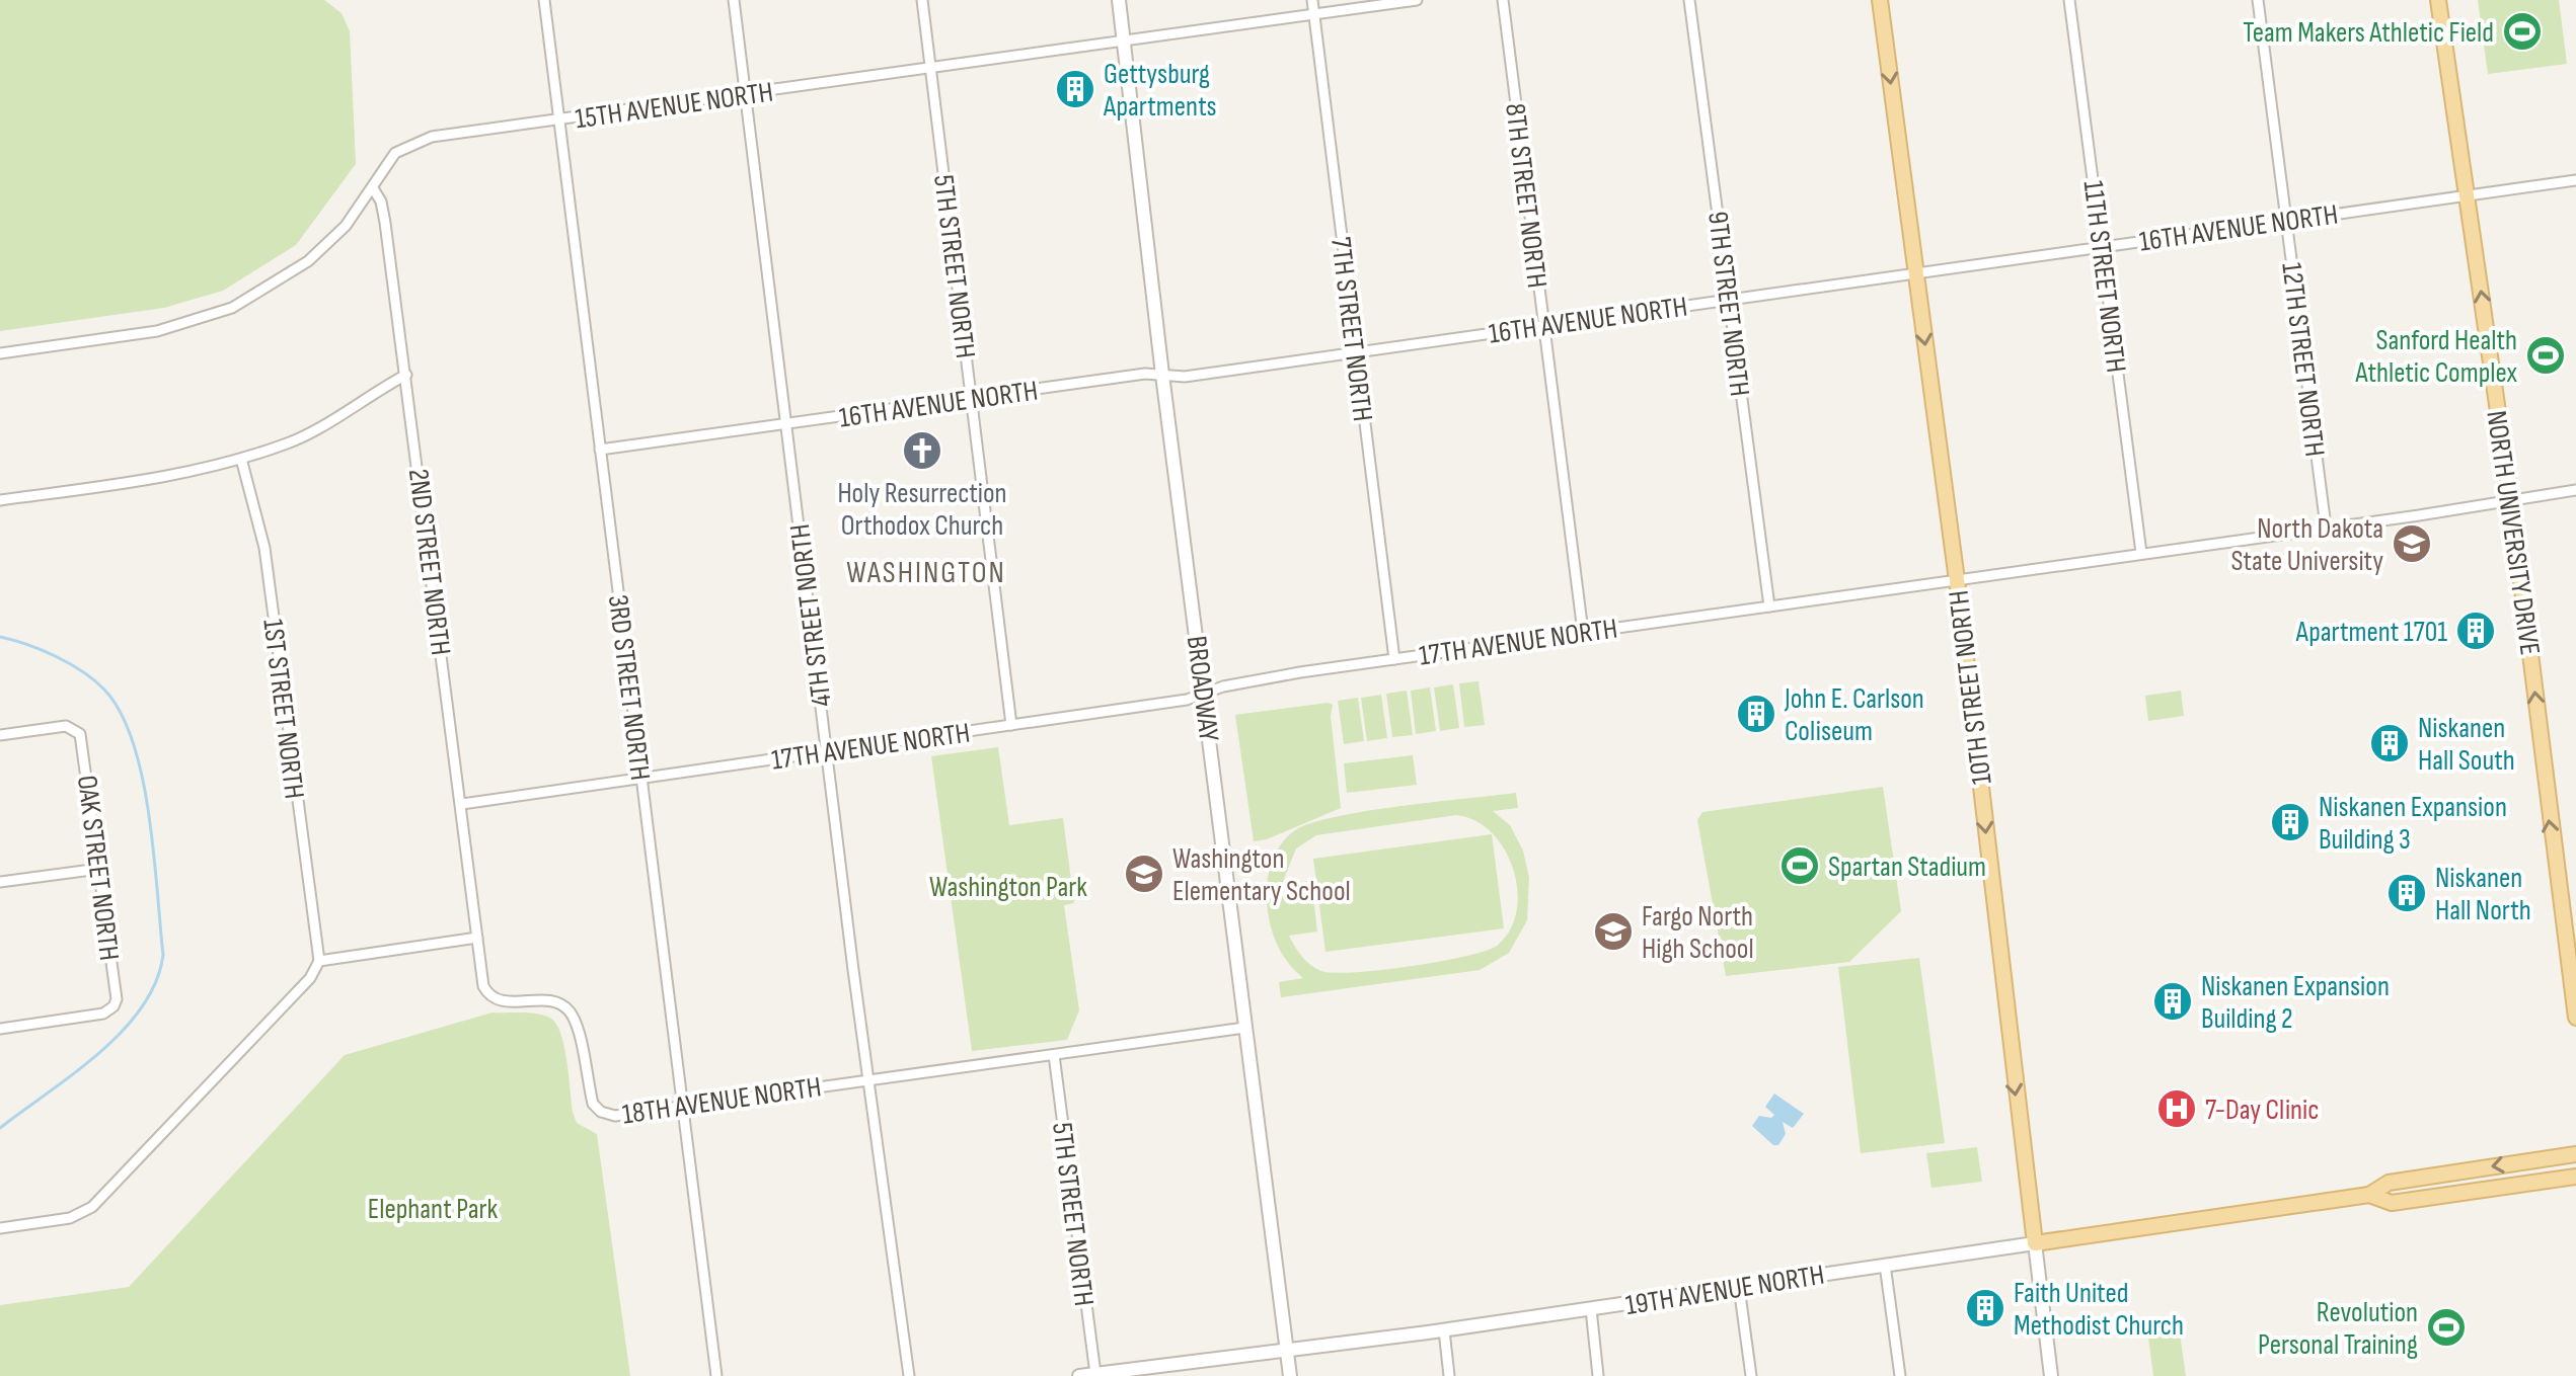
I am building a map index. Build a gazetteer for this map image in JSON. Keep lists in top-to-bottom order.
{
  "streets": {
    "main road": ["NORTH UNIVERSITY DRIVE", "10TH STREET NORTH", "19TH AVENUE NORTH"],
    "street": [
      "15TH AVENUE NORTH",
      "8TH STREET NORTH",
      "16TH AVENUE NORTH",
      "5TH STREET NORTH",
      "11TH STREET NORTH",
      "9TH STREET NORTH",
      "7TH STREET NORTH",
      "12TH STREET NORTH",
      "2ND STREET NORTH",
      "4TH STREET NORTH",
      "17TH AVENUE NORTH",
      "3RD STREET NORTH",
      "BROADWAY",
      "1ST STREET NORTH",
      "OAK STREET NORTH",
      "18TH AVENUE NORTH"
    ]
  },
  "crossings": [
    ["15TH AVENUE NORTH", "5TH STREET NORTH"],
    ["15TH AVENUE NORTH", "7TH STREET NORTH"],
    ["15TH AVENUE NORTH", "2ND STREET NORTH"],
    ["15TH AVENUE NORTH", "4TH STREET NORTH"],
    ["15TH AVENUE NORTH", "3RD STREET NORTH"],
    ["15TH AVENUE NORTH", "BROADWAY"],
    ["8TH STREET NORTH", "16TH AVENUE NORTH"],
    ["8TH STREET NORTH", "17TH AVENUE NORTH"],
    ["16TH AVENUE NORTH", "5TH STREET NORTH"],
    ["16TH AVENUE NORTH", "11TH STREET NORTH"],
    ["16TH AVENUE NORTH", "9TH STREET NORTH"],
    ["16TH AVENUE NORTH", "7TH STREET NORTH"],
    ["16TH AVENUE NORTH", "12TH STREET NORTH"],
    ["16TH AVENUE NORTH", "NORTH UNIVERSITY DRIVE"],
    ["16TH AVENUE NORTH", "4TH STREET NORTH"],
    ["16TH AVENUE NORTH", "3RD STREET NORTH"],
    ["16TH AVENUE NORTH", "10TH STREET NORTH"],
    ["16TH AVENUE NORTH", "BROADWAY"],
    ["5TH STREET NORTH", "17TH AVENUE NORTH"],
    ["5TH STREET NORTH", "18TH AVENUE NORTH"],
    ["5TH STREET NORTH", "19TH AVENUE NORTH"],
    ["11TH STREET NORTH", "17TH AVENUE NORTH"],
    ["9TH STREET NORTH", "17TH AVENUE NORTH"],
    ["7TH STREET NORTH", "17TH AVENUE NORTH"],
    ["12TH STREET NORTH", "17TH AVENUE NORTH"],
    ["NORTH UNIVERSITY DRIVE", "17TH AVENUE NORTH"],
    ["2ND STREET NORTH", "17TH AVENUE NORTH"],
    ["2ND STREET NORTH", "18TH AVENUE NORTH"],
    ["4TH STREET NORTH", "17TH AVENUE NORTH"],
    ["4TH STREET NORTH", "18TH AVENUE NORTH"],
    ["17TH AVENUE NORTH", "3RD STREET NORTH"],
    ["17TH AVENUE NORTH", "10TH STREET NORTH"],
    ["17TH AVENUE NORTH", "BROADWAY"],
    ["3RD STREET NORTH", "18TH AVENUE NORTH"],
    ["10TH STREET NORTH", "19TH AVENUE NORTH"],
    ["BROADWAY", "18TH AVENUE NORTH"],
    ["BROADWAY", "19TH AVENUE NORTH"]
  ],
  "one_way": ["NORTH UNIVERSITY DRIVE", "10TH STREET NORTH"],
  "districts": ["WASHINGTON"],
  "parks": ["Washington Park", "Elephant Park"],
  "places": {
    "sports": [
      "Team Makers Athletic Field",
      "Sanford Health Athletic Complex",
      "Spartan Stadium",
      "Revolution Personal Training"
    ],
    "building": [
      "Gettysburg Apartments",
      "Apartment 1701",
      "John E. Carlson Coliseum",
      "Niskanen Hall South",
      "Niskanen Expansion Building 3",
      "Niskanen Hall North",
      "Niskanen Expansion Building 2",
      "Faith United Methodist Church"
    ],
    "church": ["Holy Resurrection Orthodox Church"],
    "school or university": ["North Dakota State University", "Washington Elementary School", "Fargo North High School"],
    "hospital": ["7-Day Clinic"]
  }
}
